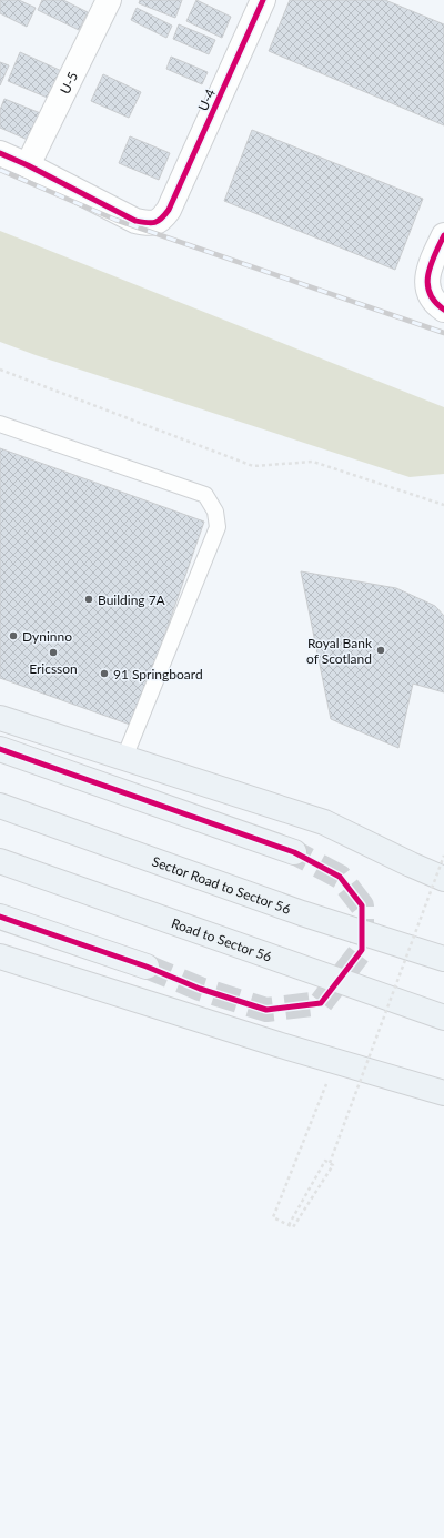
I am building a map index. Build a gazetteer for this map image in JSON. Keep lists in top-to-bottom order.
{
  "streets": {
    "street": [
      "U-5",
      "U-4",
      "Sector Road to Sector 56",
      "Road to Sector 56"
    ]
  },
  "crossings": [
    ["U-5", "U-4"]
  ],
  "places": [
    "Building 7A",
    "Dyninno",
    "Royal Bank of Scotland",
    "Ericsson",
    "91 Springboard"
  ]
}
